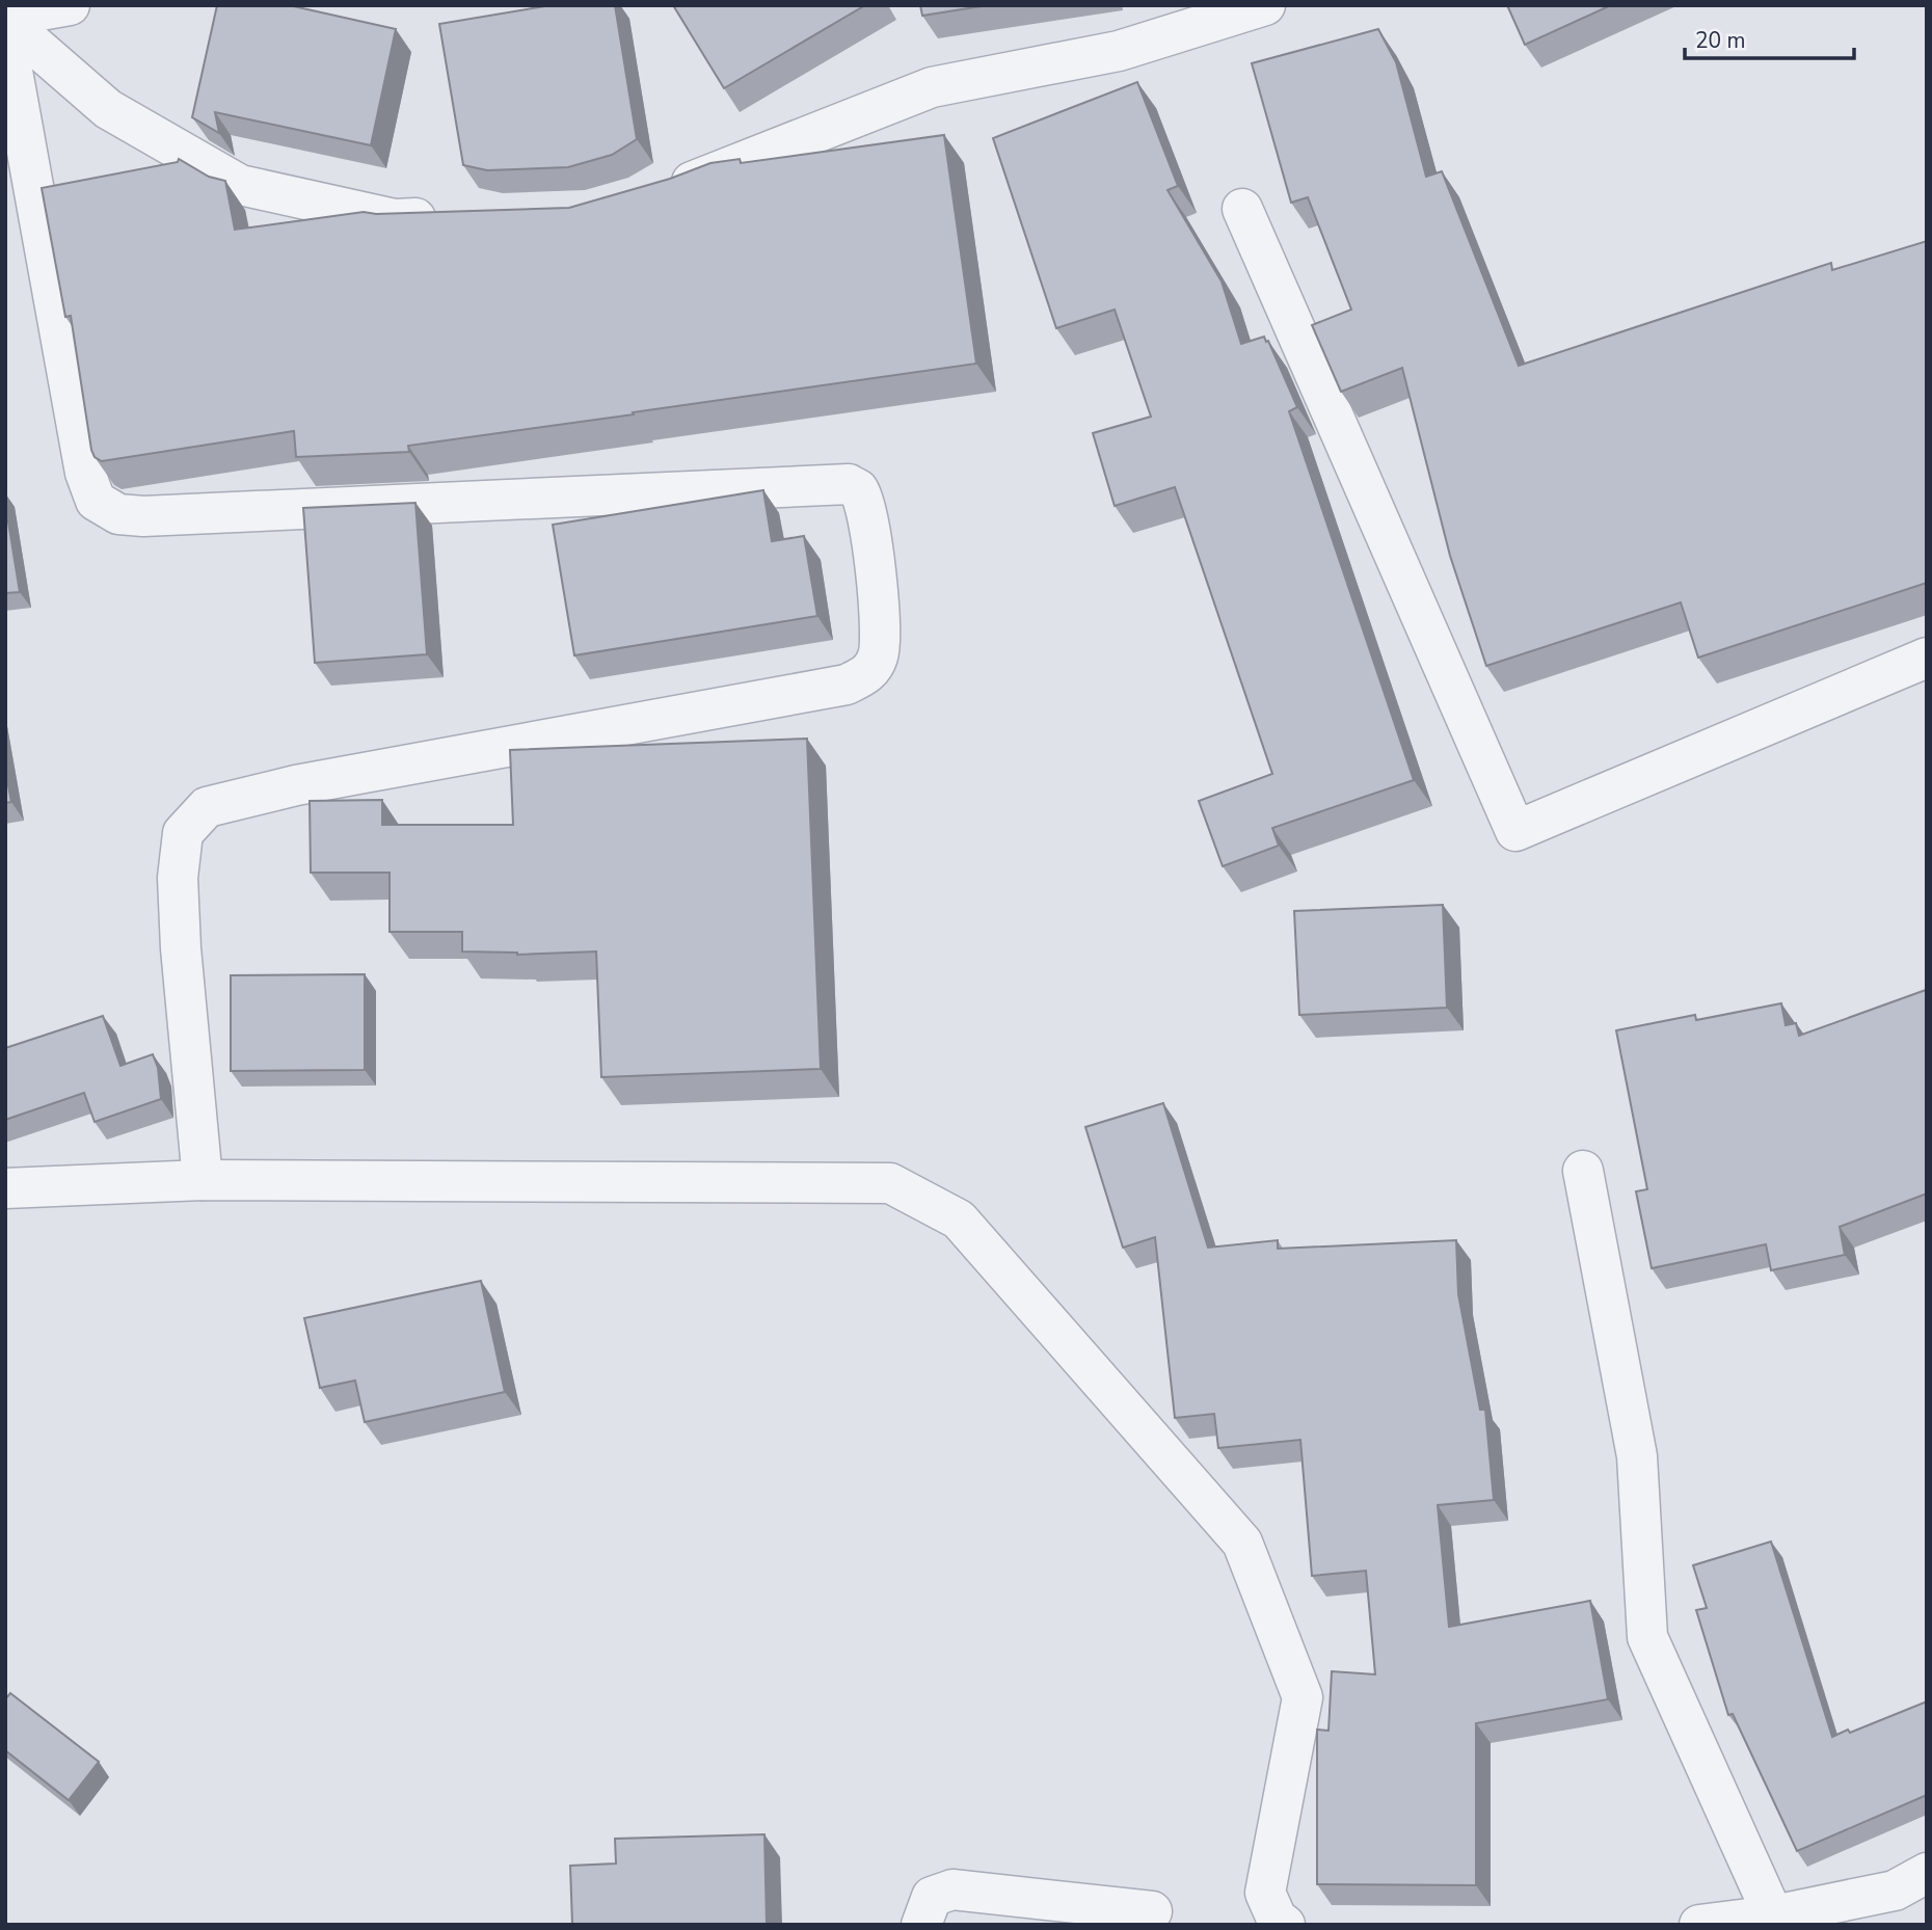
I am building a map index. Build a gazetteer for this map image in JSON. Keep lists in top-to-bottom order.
{
  "scale_bar": "20 m"
}
